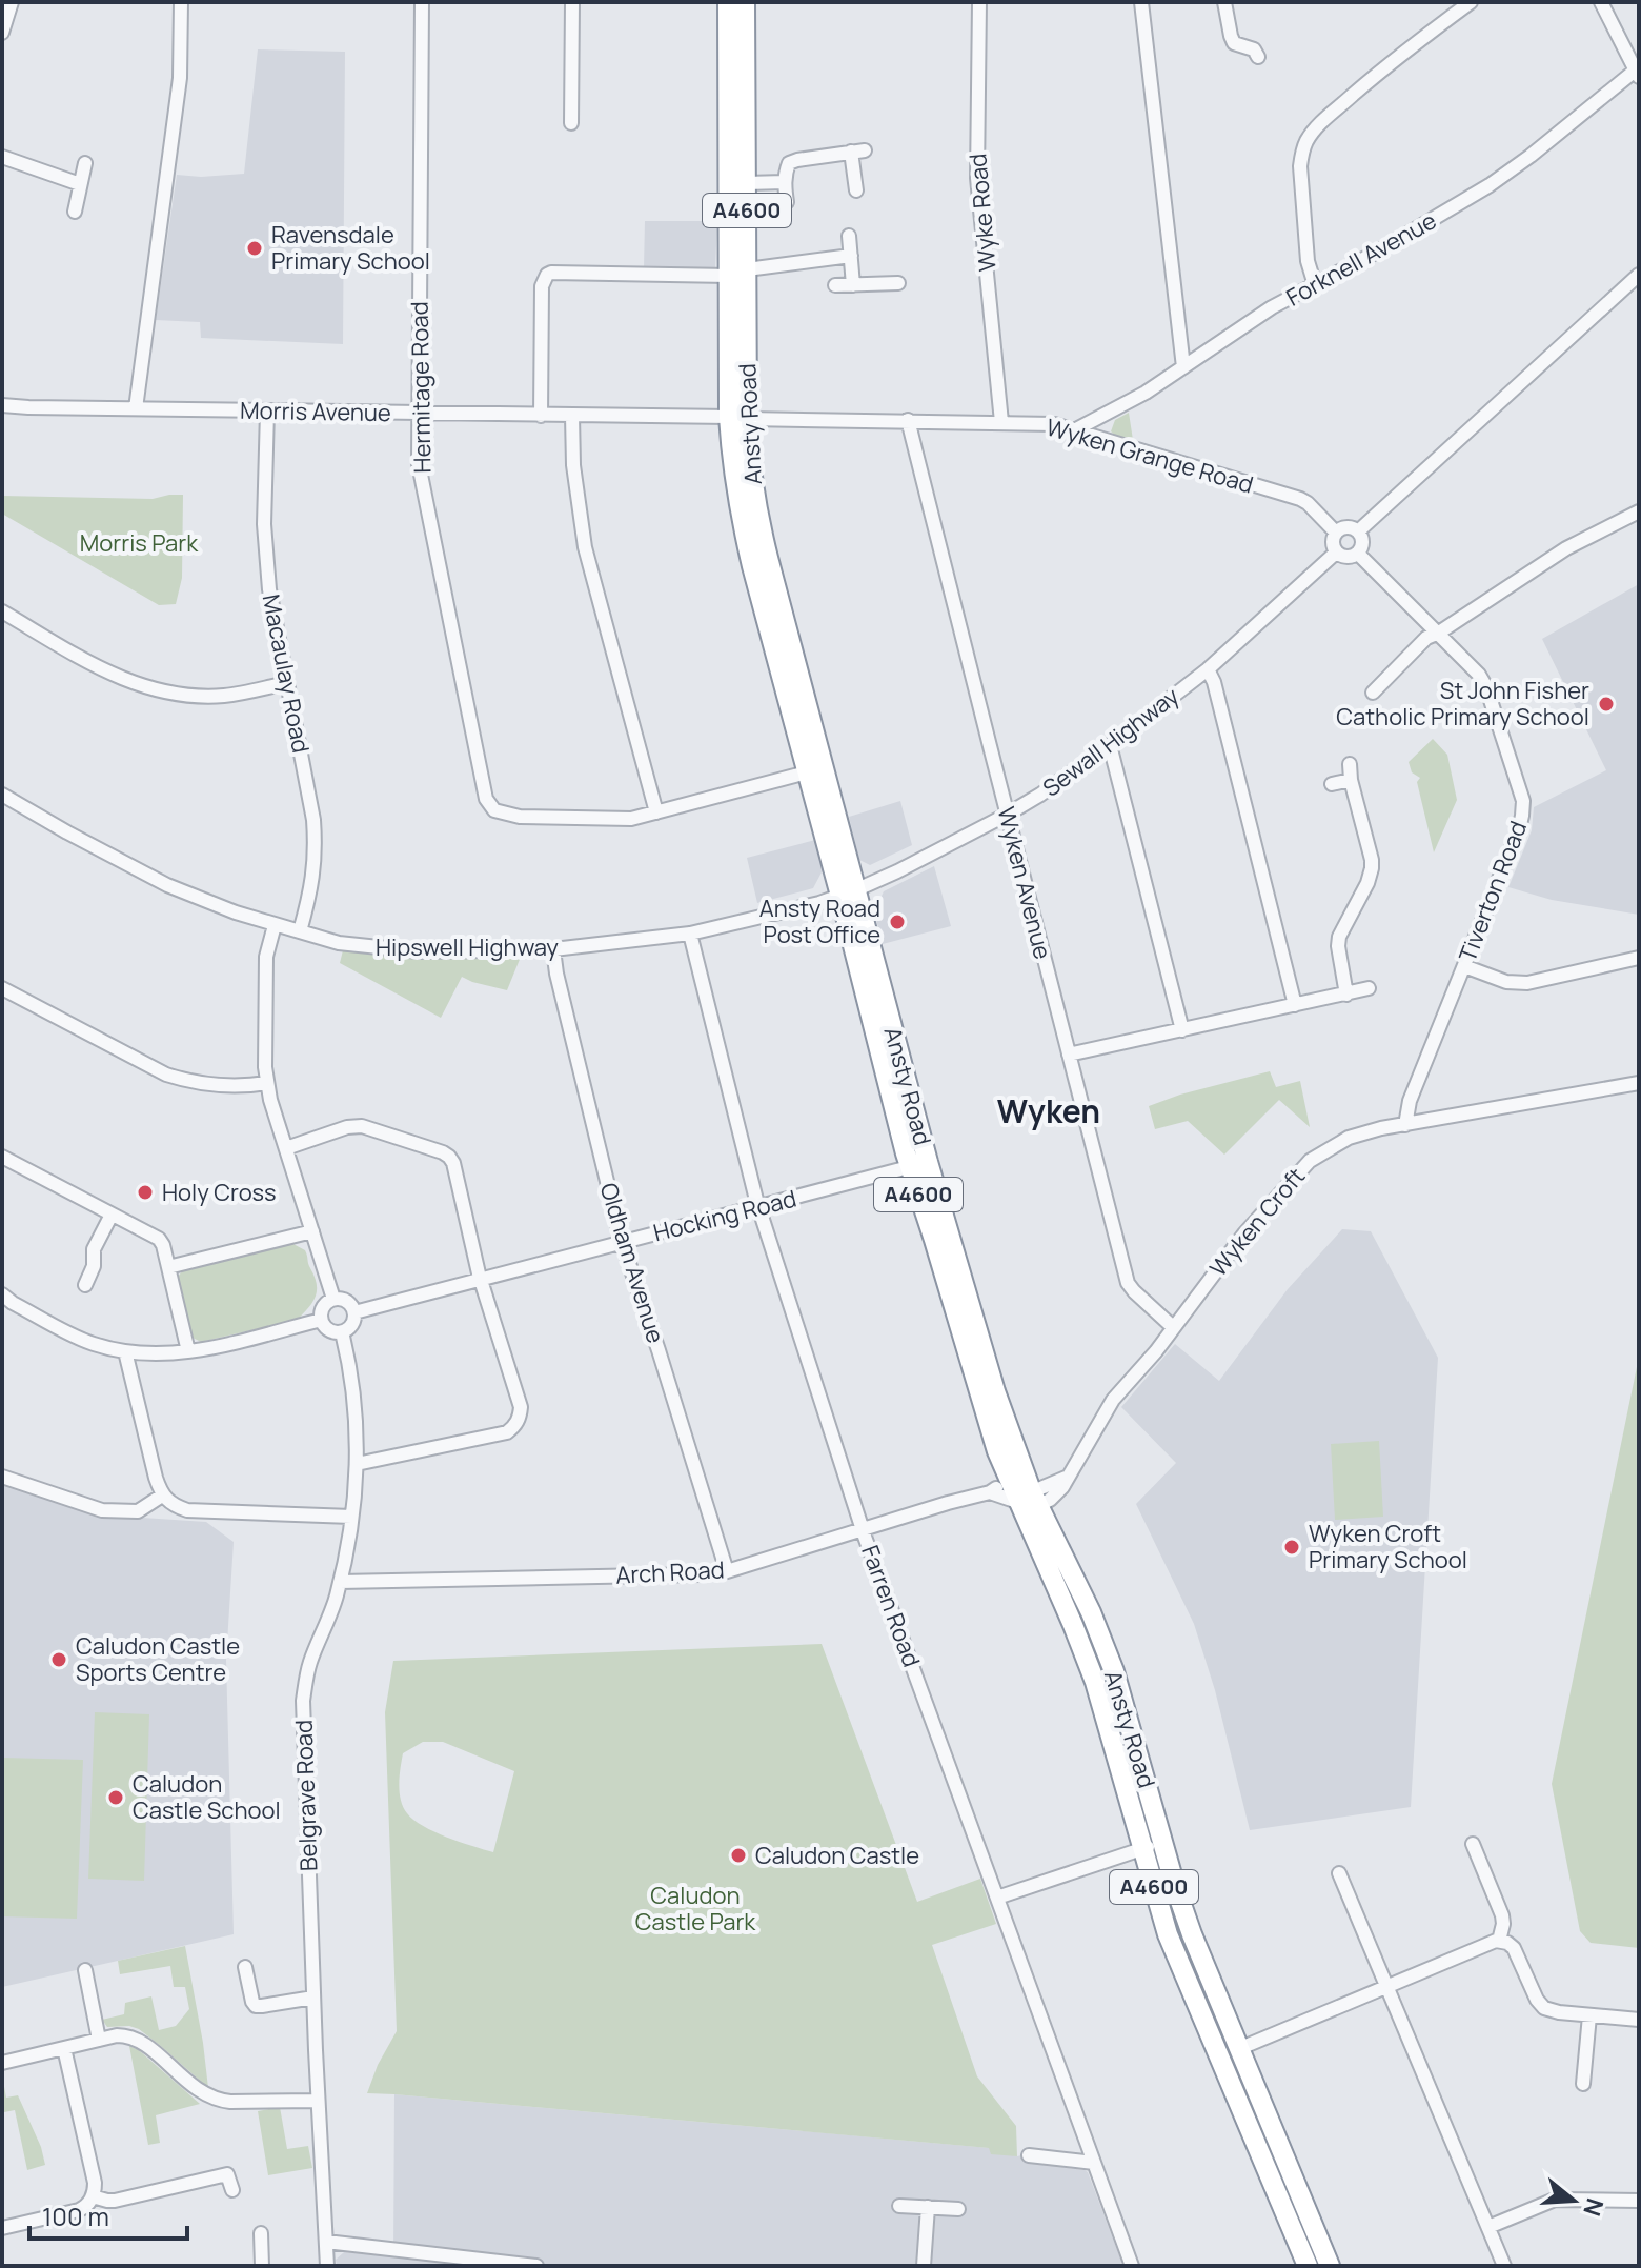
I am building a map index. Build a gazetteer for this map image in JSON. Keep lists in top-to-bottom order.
{
  "streets": {
    "highway": ["A4600", "Ansty Road"],
    "street": [
      "Wyke Road",
      "Forknell Avenue",
      "Hermitage Road",
      "Morris Avenue",
      "Wyken Grange Road",
      "Macaulay Road",
      "Sewall Highway",
      "Wyken Avenue",
      "Tiverton Road",
      "Hipswell Highway",
      "Hocking Road",
      "Wyken Croft",
      "Oldham Avenue",
      "Arch Road",
      "Farren Road",
      "Belgrave Road"
    ]
  },
  "crossings": [
    ["Wyke Road", "Wyken Grange Road"],
    ["Forknell Avenue", "Wyken Grange Road"],
    ["Hermitage Road", "Morris Avenue"],
    ["Morris Avenue", "Ansty Road"],
    ["Morris Avenue", "Wyken Grange Road"],
    ["Morris Avenue", "Macaulay Road"],
    ["Ansty Road", "Wyken Grange Road"],
    ["Ansty Road", "Sewall Highway"],
    ["Ansty Road", "Hipswell Highway"],
    ["Ansty Road", "Hocking Road"],
    ["Ansty Road", "Wyken Croft"],
    ["Ansty Road", "Arch Road"],
    ["Wyken Grange Road", "Sewall Highway"],
    ["Wyken Grange Road", "Wyken Avenue"],
    ["Wyken Grange Road", "Tiverton Road"],
    ["Macaulay Road", "Hipswell Highway"],
    ["Sewall Highway", "Wyken Avenue"],
    ["Sewall Highway", "Tiverton Road"],
    ["Sewall Highway", "Hipswell Highway"],
    ["Wyken Avenue", "Wyken Croft"],
    ["Tiverton Road", "Wyken Croft"],
    ["Hipswell Highway", "Oldham Avenue"],
    ["Hipswell Highway", "Farren Road"],
    ["Hocking Road", "Oldham Avenue"],
    ["Hocking Road", "Farren Road"],
    ["Hocking Road", "Belgrave Road"],
    ["Wyken Croft", "Arch Road"],
    ["Oldham Avenue", "Arch Road"],
    ["Arch Road", "Farren Road"],
    ["Arch Road", "Belgrave Road"]
  ],
  "districts": ["Wyken"],
  "parks": ["Morris Park", "Caludon Castle Park"],
  "places": [
    "Ravensdale Primary School",
    "St John Fisher Catholic Primary School",
    "Ansty Road Post Office",
    "Holy Cross",
    "Wyken Croft Primary School",
    "Caludon Castle Sports Centre",
    "Caludon Castle School",
    "Caludon Castle"
  ],
  "scale_bar": "100 m",
  "north": "right"
}
